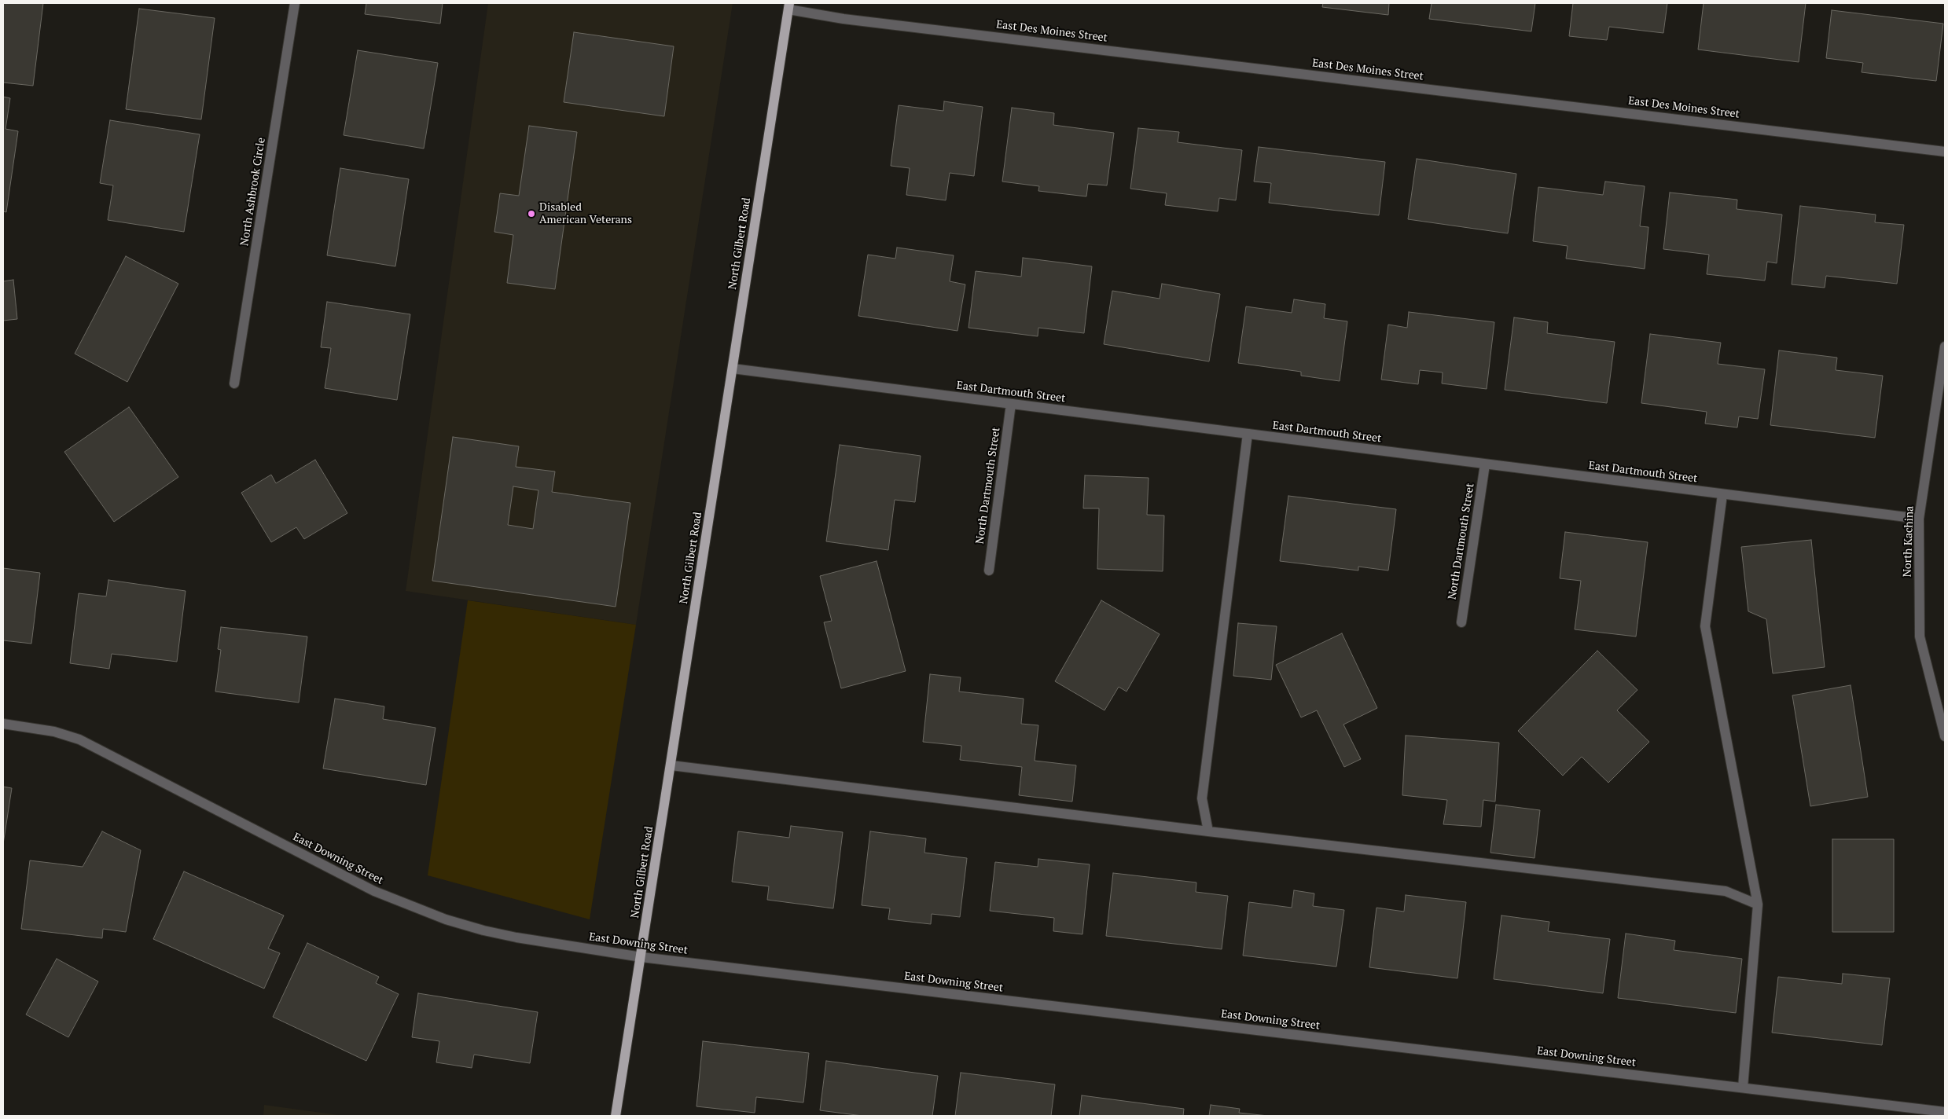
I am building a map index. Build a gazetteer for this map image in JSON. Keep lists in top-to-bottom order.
{
  "streets": {
    "main road": ["North Gilbert Road"],
    "street": [
      "East Des Moines Street",
      "North Ashbrook Circle",
      "East Dartmouth Street",
      "North Dartmouth Street",
      "North Kachina",
      "East Downing Street"
    ]
  },
  "crossings": [
    ["East Des Moines Street", "North Gilbert Road"],
    ["North Gilbert Road", "East Dartmouth Street"],
    ["North Gilbert Road", "East Downing Street"],
    ["East Dartmouth Street", "North Dartmouth Street"],
    ["East Dartmouth Street", "North Kachina"]
  ],
  "places": ["Disabled American Veterans"]
}
